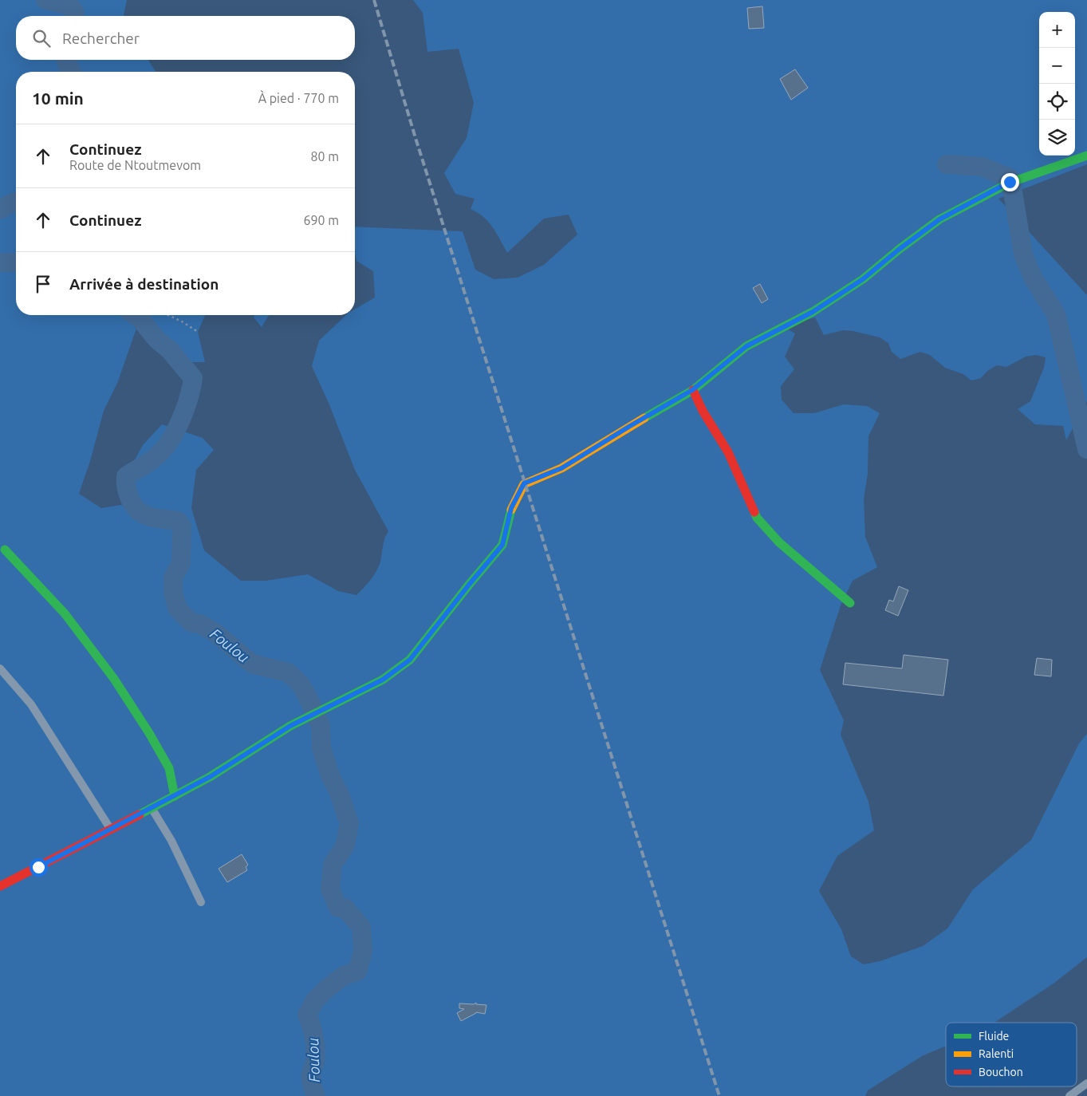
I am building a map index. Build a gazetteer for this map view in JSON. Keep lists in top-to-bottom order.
{
  "water": ["Foulou"],
  "legend": ["Fluide", "Ralenti", "Bouchon"],
  "page": {
    "map_buttons": ["+", "−"],
    "search": "Rechercher",
    "heading": ["10 min", "À pied · 770 m"],
    "list": [
      ["Continuez", "Route de Ntoutmevom", "80 m"],
      ["Continuez", "690 m"],
      "Arrivée à destination"
    ]
  }
}
